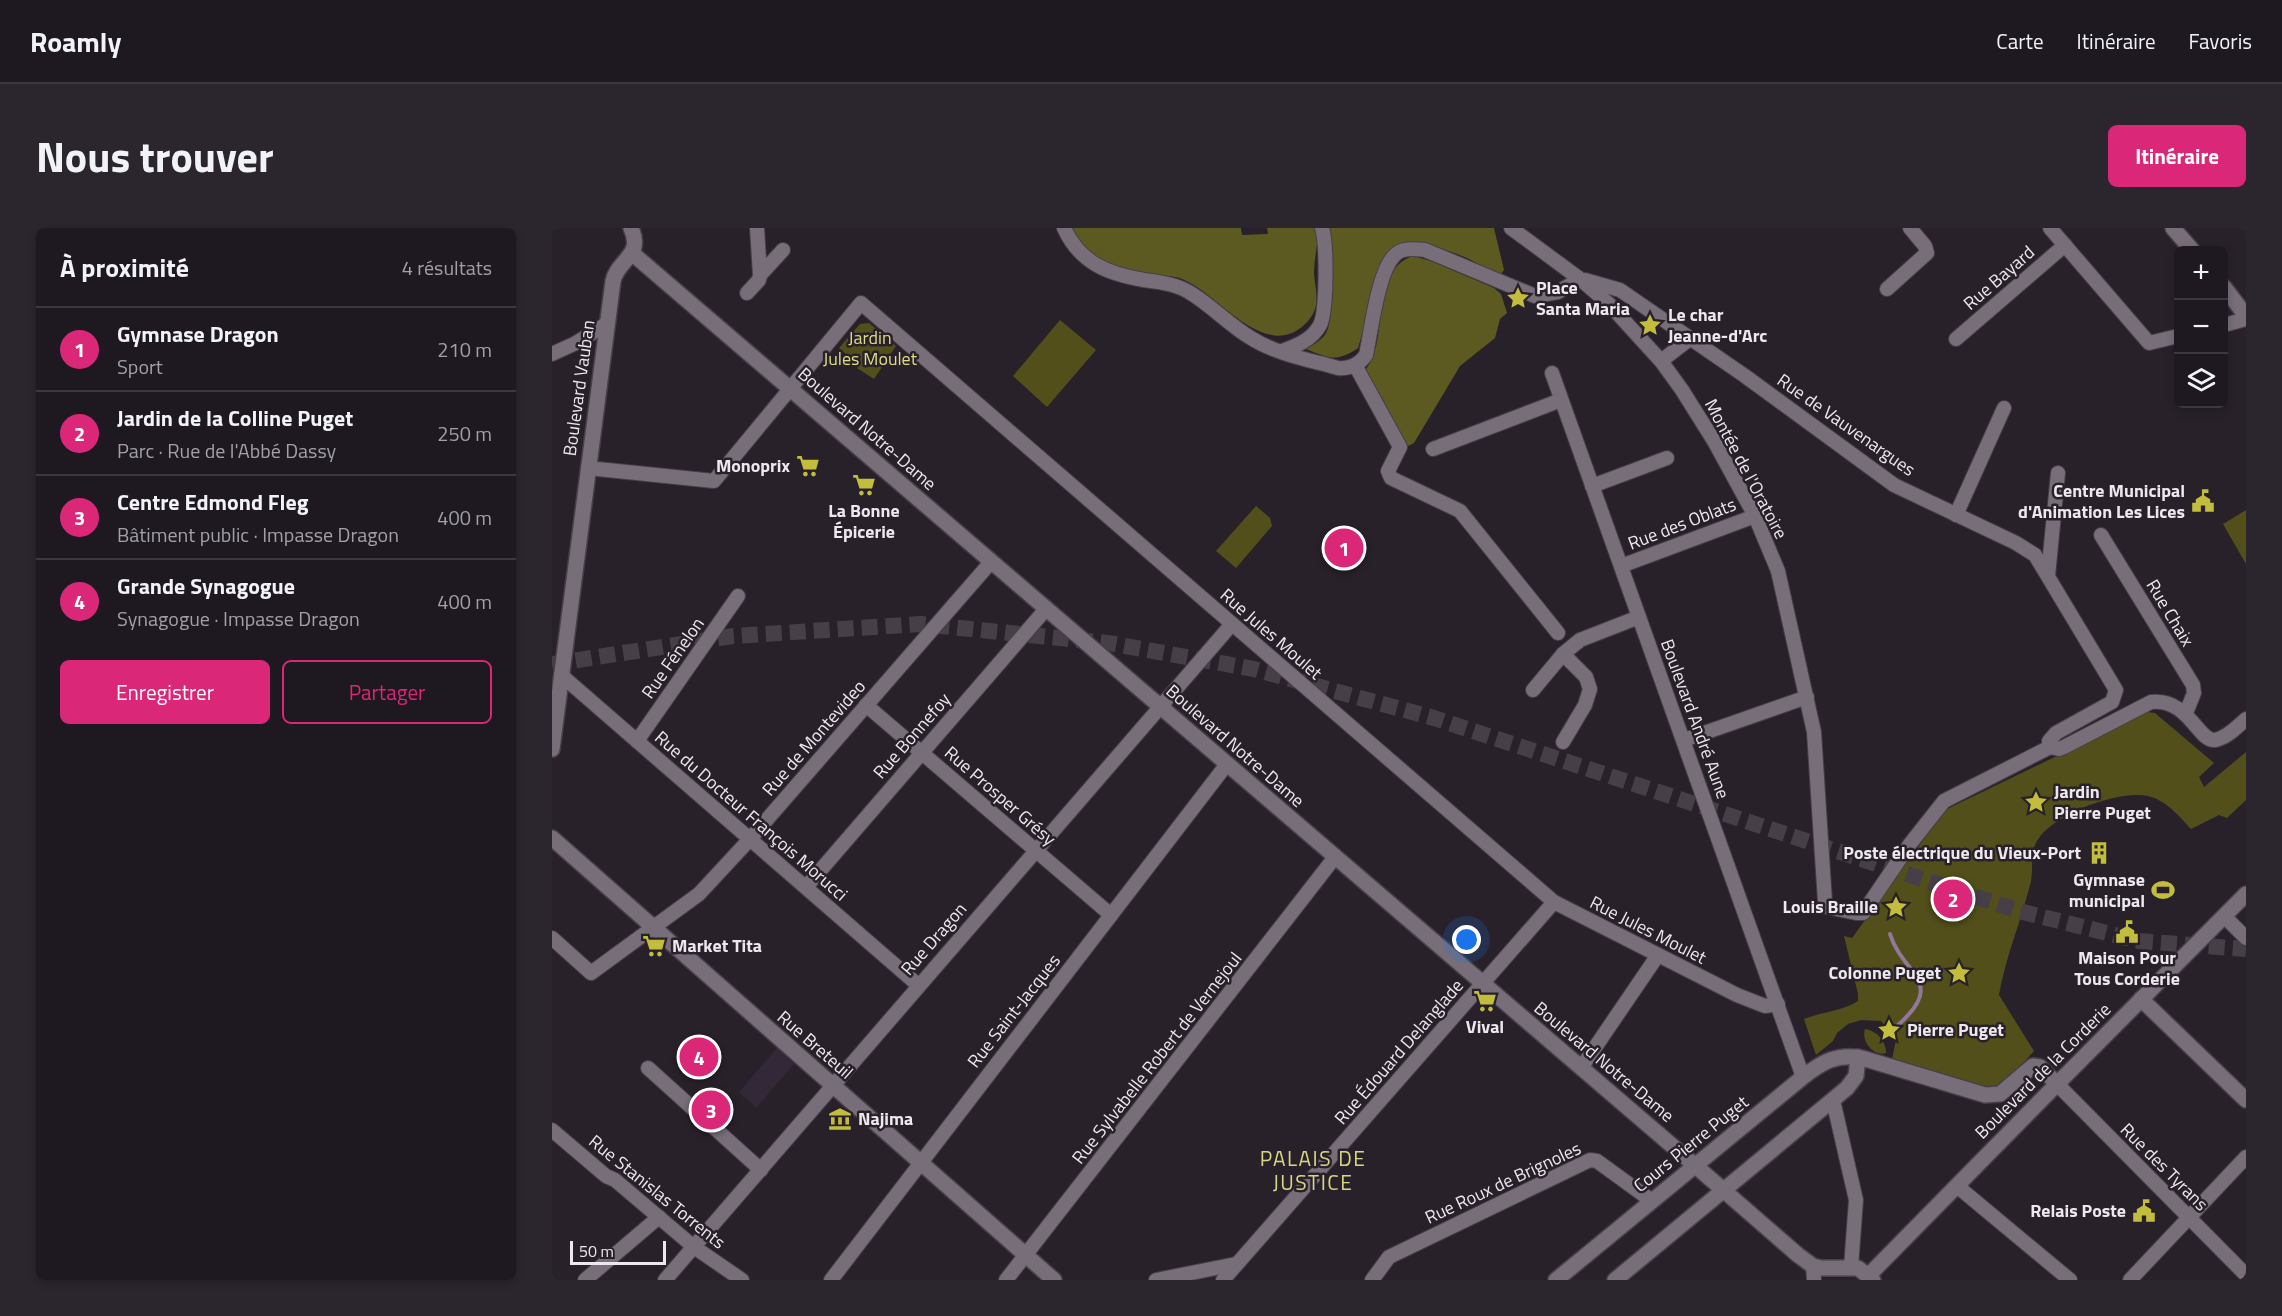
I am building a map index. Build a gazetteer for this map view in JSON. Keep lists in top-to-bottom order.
{
  "streets": {
    "street": [
      "Rue Bayard",
      "Boulevard Vauban",
      "Rue de Vauvenargues",
      "Boulevard Notre-Dame",
      "Montée de l'Oratoire",
      "Rue des Oblats",
      "Rue Chaix",
      "Rue Jules Moulet",
      "Rue Fénelon",
      "Boulevard André Aune",
      "Rue Bonnefoy",
      "Rue de Montevideo",
      "Rue Prosper Grésy",
      "Rue du Docteur François Morucci",
      "Rue Dragon",
      "Rue Saint-Jacques",
      "Rue Breteuil",
      "Rue Édouard Delanglade",
      "Rue Sylvabelle Robert de Vernejoul",
      "Boulevard de la Corderie",
      "Cours Pierre Puget",
      "Rue des Tyrans",
      "Rue Roux de Brignoles",
      "Rue Stanislas Torrents"
    ]
  },
  "crossings": [
    ["Boulevard Vauban", "Boulevard Notre-Dame"],
    ["Boulevard Vauban", "Rue du Docteur François Morucci"],
    ["Rue de Vauvenargues", "Montée de l'Oratoire"],
    ["Boulevard Notre-Dame", "Rue Jules Moulet"],
    ["Boulevard Notre-Dame", "Rue Bonnefoy"],
    ["Boulevard Notre-Dame", "Rue de Montevideo"],
    ["Boulevard Notre-Dame", "Rue Dragon"],
    ["Boulevard Notre-Dame", "Rue Saint-Jacques"],
    ["Boulevard Notre-Dame", "Rue Édouard Delanglade"],
    ["Boulevard Notre-Dame", "Rue Sylvabelle Robert de Vernejoul"],
    ["Boulevard Notre-Dame", "Cours Pierre Puget"],
    ["Montée de l'Oratoire", "Rue des Oblats"],
    ["Rue des Oblats", "Boulevard André Aune"],
    ["Rue Jules Moulet", "Boulevard André Aune"],
    ["Rue Jules Moulet", "Rue Dragon"],
    ["Rue Jules Moulet", "Rue Édouard Delanglade"],
    ["Rue Fénelon", "Rue du Docteur François Morucci"],
    ["Boulevard André Aune", "Cours Pierre Puget"],
    ["Rue Bonnefoy", "Rue Prosper Grésy"],
    ["Rue Bonnefoy", "Rue du Docteur François Morucci"],
    ["Rue de Montevideo", "Rue Prosper Grésy"],
    ["Rue de Montevideo", "Rue du Docteur François Morucci"],
    ["Rue de Montevideo", "Rue Breteuil"],
    ["Rue Prosper Grésy", "Rue Dragon"],
    ["Rue Prosper Grésy", "Rue Saint-Jacques"],
    ["Rue du Docteur François Morucci", "Rue Dragon"],
    ["Rue Dragon", "Rue Breteuil"],
    ["Rue Dragon", "Rue Stanislas Torrents"],
    ["Rue Saint-Jacques", "Rue Breteuil"],
    ["Rue Breteuil", "Rue Sylvabelle Robert de Vernejoul"],
    ["Boulevard de la Corderie", "Cours Pierre Puget"],
    ["Boulevard de la Corderie", "Rue des Tyrans"],
    ["Cours Pierre Puget", "Rue des Tyrans"],
    ["Cours Pierre Puget", "Rue Roux de Brignoles"]
  ],
  "districts": ["PALAIS DE JUSTICE"],
  "parks": ["Jardin Jules Moulet"],
  "places": {
    "place": [
      "Place Santa Maria",
      "Le char Jeanne-d'Arc",
      "Jardin Pierre Puget",
      "Louis Braille",
      "Colonne Puget",
      "Pierre Puget"
    ],
    "supermarket": [
      "Monoprix",
      "La Bonne Épicerie",
      "Market Tita",
      "Vival"
    ],
    "public building": ["Centre Municipal d'Animation Les Lices", "Maison Pour Tous Corderie", "Relais Poste"],
    "building": ["Poste électrique du Vieux-Port"],
    "sports": ["Gymnase municipal"],
    "museum": ["Najima"]
  },
  "scale_bar": "50 m",
  "page": {
    "header": "Roamly",
    "nav": ["Carte", "Itinéraire", "Favoris"],
    "title": "Nous trouver",
    "buttons": [
      "Itinéraire",
      ["Enregistrer", "Partager"]
    ],
    "heading": ["À proximité", "4 résultats"],
    "map_buttons": ["+", "−"],
    "list": [
      {
        "mark": "1",
        "name": "Gymnase Dragon",
        "note": "Sport",
        "value": "210 m"
      },
      {
        "mark": "2",
        "name": "Jardin de la Colline Puget",
        "note": "Parc · Rue de l'Abbé Dassy",
        "value": "250 m"
      },
      {
        "mark": "3",
        "name": "Centre Edmond Fleg",
        "note": "Bâtiment public · Impasse Dragon",
        "value": "400 m"
      },
      {
        "mark": "4",
        "name": "Grande Synagogue",
        "note": "Synagogue · Impasse Dragon",
        "value": "400 m"
      }
    ],
    "pins": [
      "1",
      "2",
      "4",
      "3"
    ],
    "scale": "50 m"
  }
}
